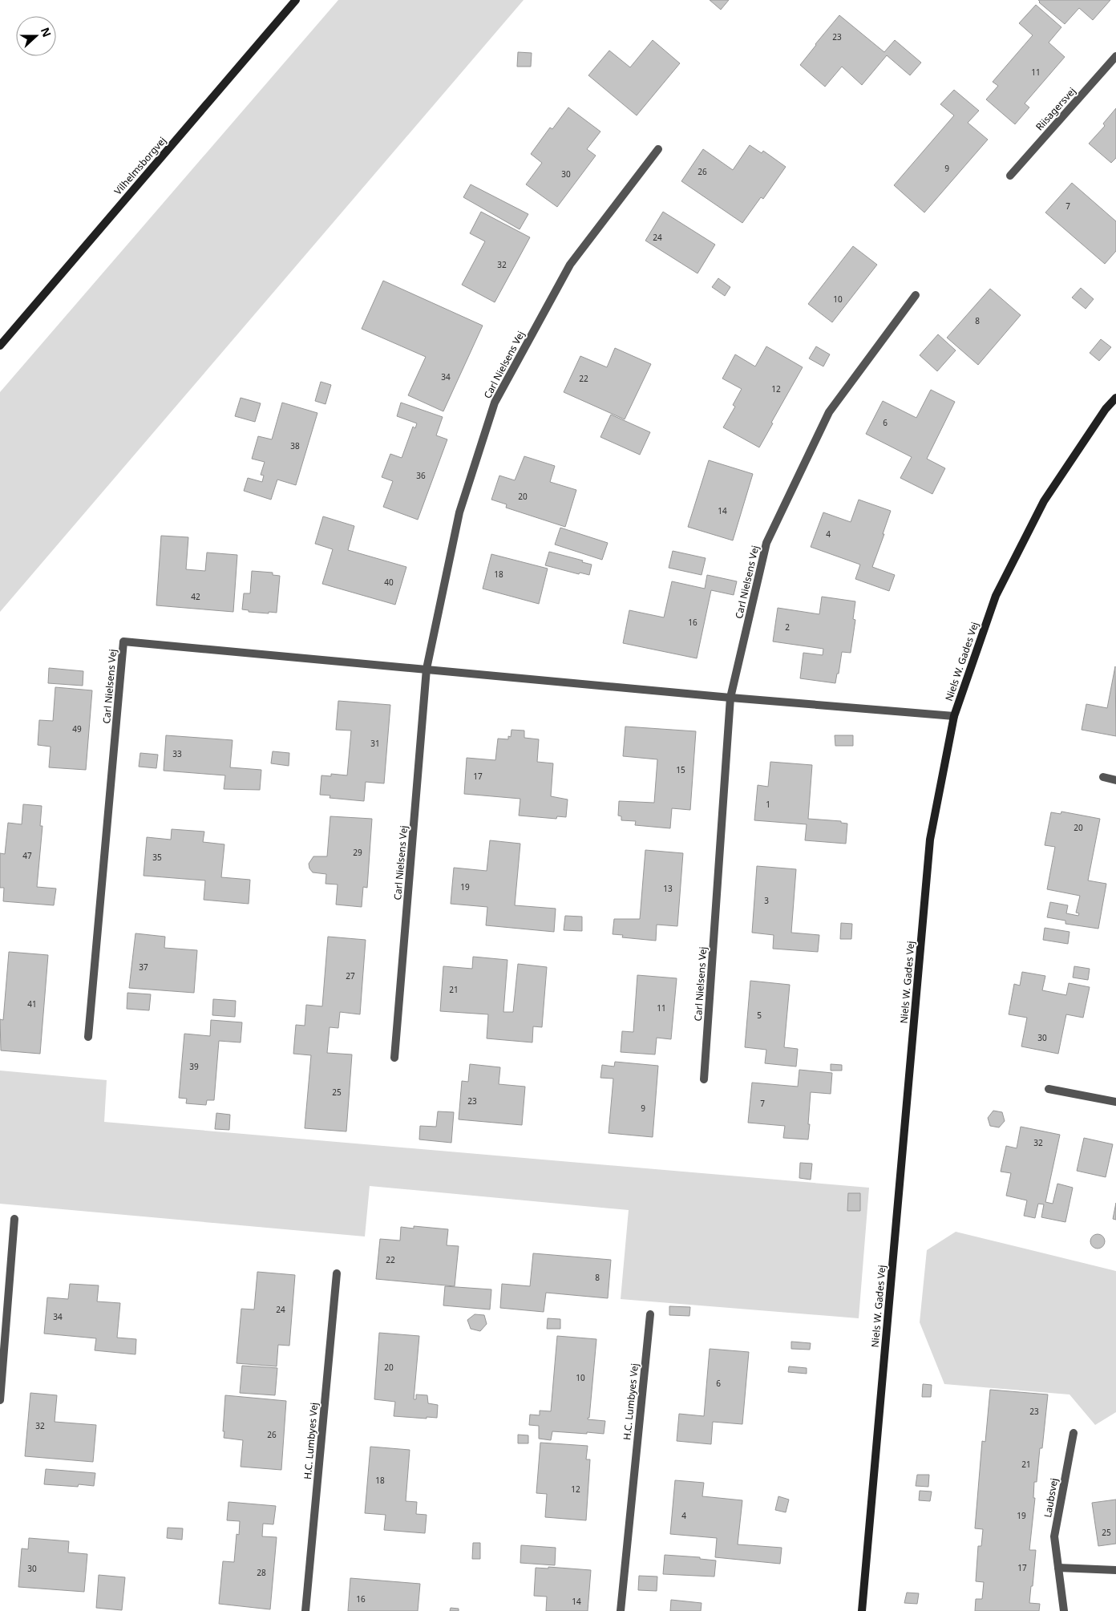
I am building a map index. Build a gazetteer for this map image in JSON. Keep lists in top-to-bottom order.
{
  "streets": {
    "street": [
      "Riisagersvej",
      "Vilhelmsborgvej",
      "Carl Nielsens Vej",
      "Niels W. Gades Vej",
      "H.C. Lumbyes Vej",
      "Laubsvej"
    ]
  },
  "crossings": [
    ["Carl Nielsens Vej", "Niels W. Gades Vej"]
  ],
  "house_numbers": [
    "23",
    "11",
    "9",
    "26",
    "30",
    "7",
    "24",
    "32",
    "10",
    "8",
    "34",
    "22",
    "12",
    "6",
    "38",
    "36",
    "20",
    "14",
    "4",
    "18",
    "40",
    "42",
    "16",
    "2",
    "49",
    "31",
    "33",
    "15",
    "17",
    "1",
    "20",
    "29",
    "47",
    "35",
    "19",
    "13",
    "3",
    "37",
    "27",
    "21",
    "41",
    "11",
    "5",
    "30",
    "39",
    "25",
    "23",
    "7",
    "9",
    "32",
    "22",
    "8",
    "24",
    "34",
    "20",
    "10",
    "6",
    "23",
    "32",
    "26",
    "21",
    "18",
    "12",
    "4",
    "19",
    "25",
    "17",
    "30",
    "28",
    "16",
    "14"
  ],
  "north": "right"
}
